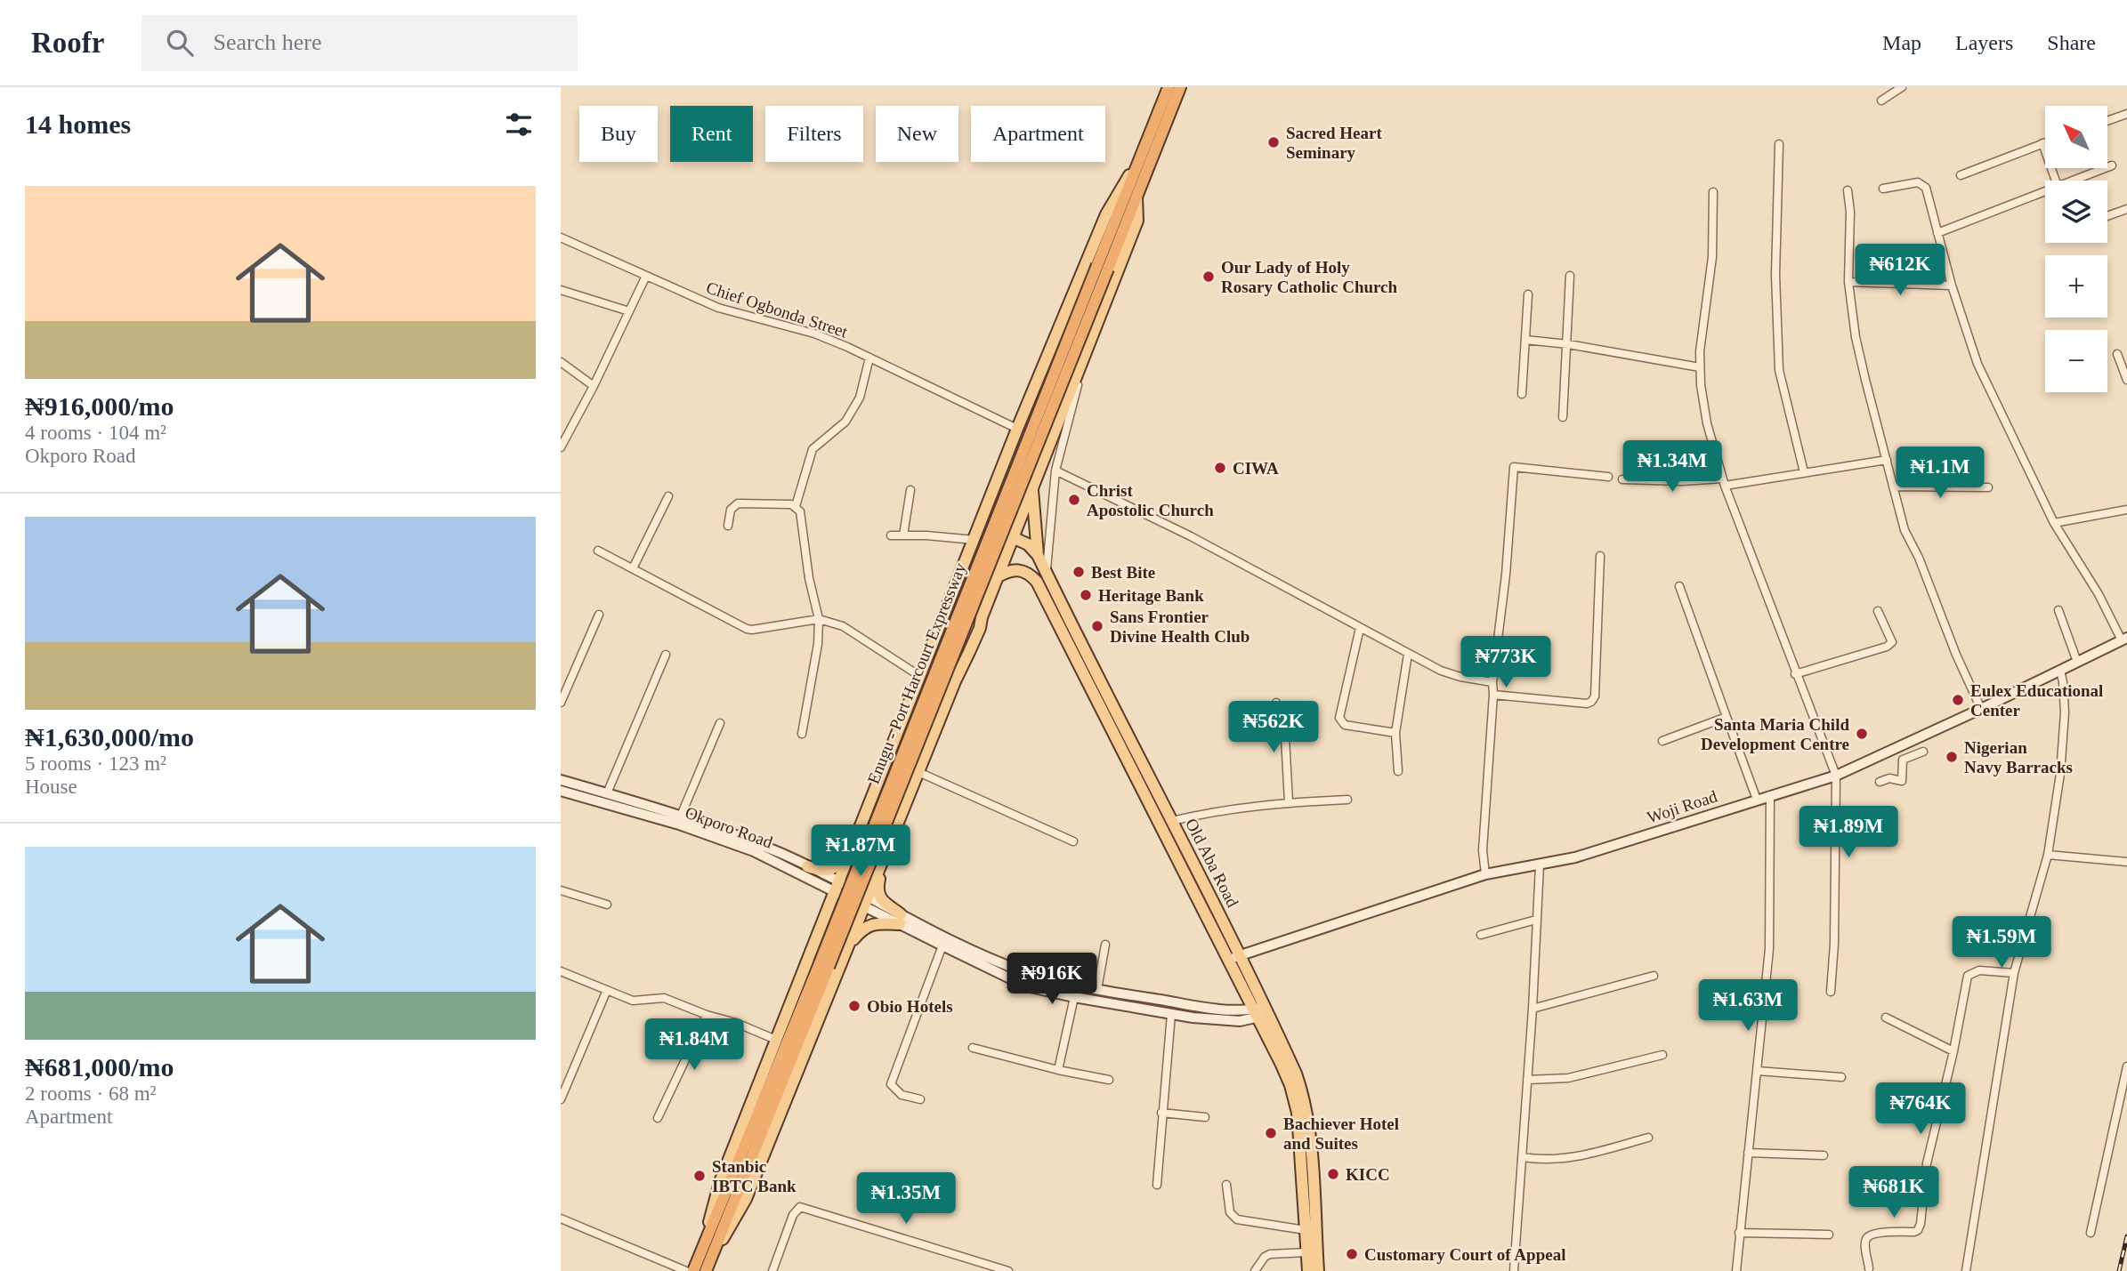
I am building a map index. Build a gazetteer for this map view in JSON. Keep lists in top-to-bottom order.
{
  "streets": {
    "highway": ["Enugu - Port Harcourt Expressway"],
    "main road": ["Woji Road", "Okporo Road", "Old Aba Road"],
    "street": ["Chief Ogbonda Street"]
  },
  "crossings": [
    ["Woji Road", "Old Aba Road"],
    ["Okporo Road", "Old Aba Road"]
  ],
  "places": [
    "Sacred Heart Seminary",
    "Our Lady of Holy Rosary Catholic Church",
    "CIWA",
    "Christ Apostolic Church",
    "Best Bite",
    "Heritage Bank",
    "Sans Frontier Divine Health Club",
    "Eulex Educational Center",
    "Santa Maria Child Development Centre",
    "Nigerian Navy Barracks",
    "Obio Hotels",
    "Bachiever Hotel and Suites",
    "KICC",
    "Stanbic IBTC Bank",
    "Customary Court of Appeal"
  ],
  "north": "top left",
  "page": {
    "header": "Roofr",
    "search": "Search here",
    "nav": ["Map", "Layers", "Share"],
    "heading": "14 homes",
    "map_buttons": ["+", "−"],
    "chip": [
      "Buy",
      "Rent",
      "Filters",
      "New",
      "Apartment"
    ],
    "list": [
      {
        "name": "₦916,000/mo",
        "note": "4 rooms · 104 m² · Okporo Road"
      },
      {
        "name": "₦1,630,000/mo",
        "note": "5 rooms · 123 m² · House"
      },
      {
        "name": "₦681,000/mo",
        "note": "2 rooms · 68 m² · Apartment"
      }
    ],
    "price": [
      "₦612K",
      "₦1.34M",
      "₦1.1M",
      "₦773K",
      "₦562K",
      "₦1.89M",
      "₦1.87M",
      "₦1.59M",
      "₦916K",
      "₦1.63M",
      "₦1.84M",
      "₦764K",
      "₦681K",
      "₦1.35M"
    ]
  }
}
